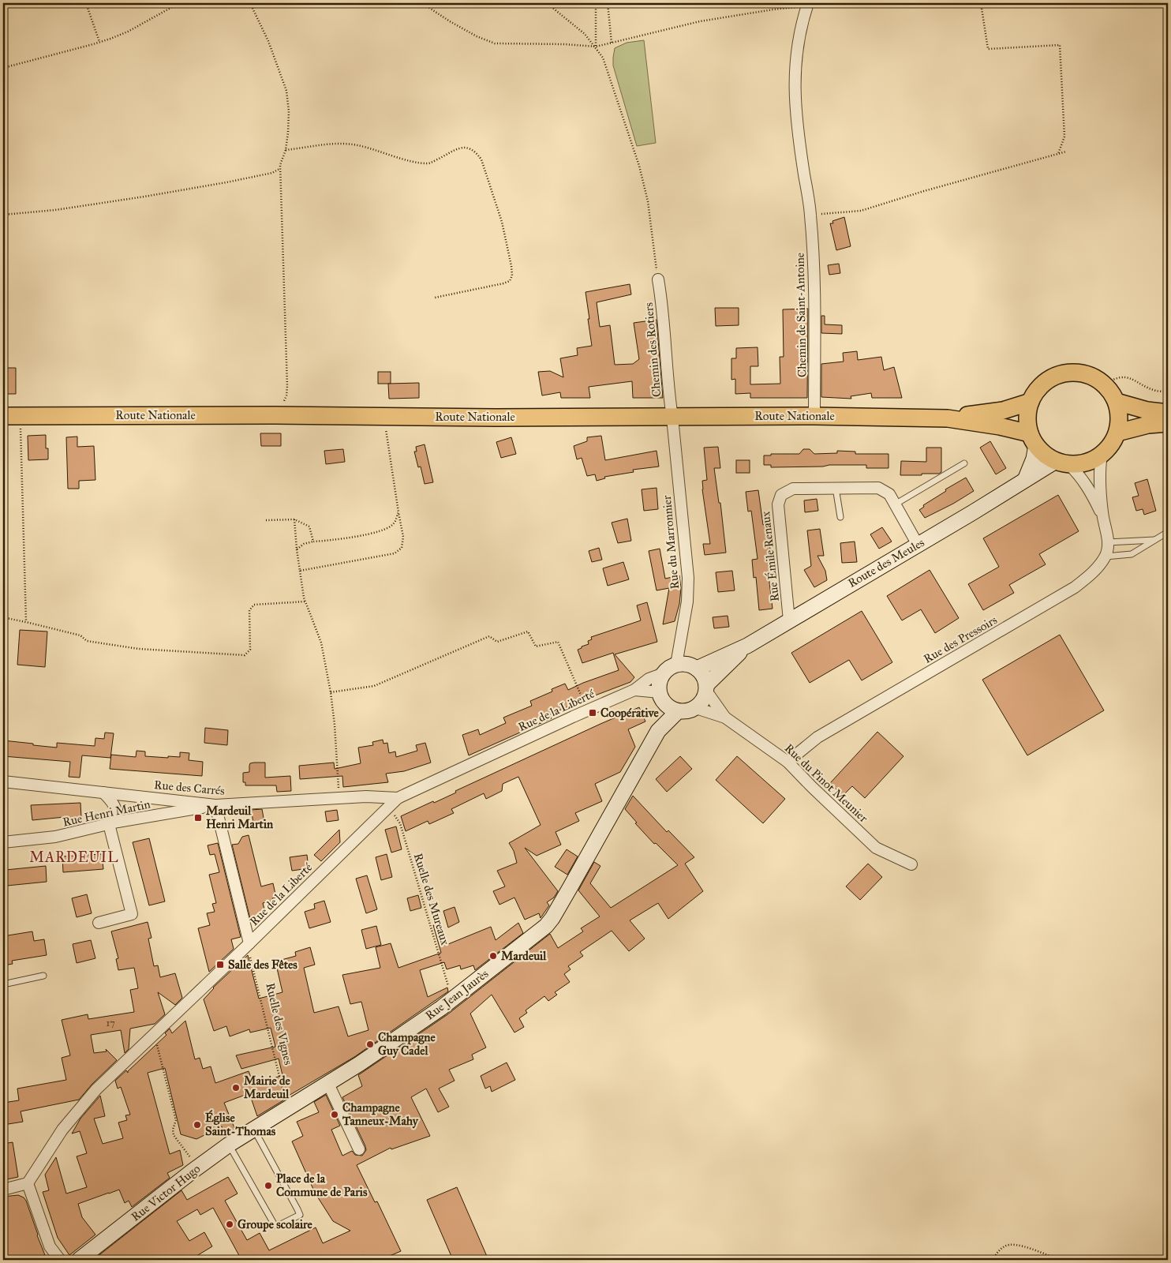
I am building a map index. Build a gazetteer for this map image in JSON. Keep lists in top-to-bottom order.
{
  "streets": {
    "main road": ["Route Nationale"],
    "street": [
      "Chemin de Saint-Antoine",
      "Chemin des Rotiers",
      "Rue du Marronnier",
      "Rue Émile Renaux",
      "Route des Meules",
      "Rue des Pressoirs",
      "Rue de la Liberté",
      "Rue du Pinot Meunier",
      "Rue des Carrés",
      "Rue Henri Martin",
      "Rue Jean Jaurès",
      "Rue Victor Hugo"
    ],
    "path": ["Ruelle des Mureaux", "Ruelle des Vignes"]
  },
  "crossings": [
    ["Chemin de Saint-Antoine", "Route Nationale"],
    ["Chemin des Rotiers", "Route Nationale"],
    ["Chemin des Rotiers", "Rue du Marronnier"],
    ["Route Nationale", "Rue du Marronnier"],
    ["Rue du Marronnier", "Route des Meules"],
    ["Rue du Marronnier", "Rue de la Liberté"],
    ["Rue du Marronnier", "Rue du Pinot Meunier"],
    ["Rue du Marronnier", "Rue Jean Jaurès"],
    ["Rue Émile Renaux", "Route des Meules"],
    ["Route des Meules", "Rue de la Liberté"],
    ["Route des Meules", "Rue du Pinot Meunier"],
    ["Route des Meules", "Rue Jean Jaurès"],
    ["Rue des Pressoirs", "Rue du Pinot Meunier"],
    ["Rue de la Liberté", "Rue du Pinot Meunier"],
    ["Rue de la Liberté", "Rue des Carrés"],
    ["Rue de la Liberté", "Ruelle des Mureaux"],
    ["Rue de la Liberté", "Rue Jean Jaurès"],
    ["Rue de la Liberté", "Ruelle des Vignes"],
    ["Rue du Pinot Meunier", "Rue Jean Jaurès"],
    ["Rue des Carrés", "Rue Henri Martin"],
    ["Ruelle des Mureaux", "Rue Jean Jaurès"],
    ["Rue Jean Jaurès", "Ruelle des Vignes"],
    ["Rue Jean Jaurès", "Rue Victor Hugo"]
  ],
  "districts": ["MARDEUIL"],
  "places": {
    "transit": ["Coopérative", "Mardeuil Henri Martin", "Salle des Fêtes"],
    "other": [
      "Mardeuil",
      "Champagne Guy Cadel",
      "Mairie de Mardeuil",
      "Champagne Tanneux-Mahy",
      "Église Saint-Thomas",
      "Place de la Commune de Paris",
      "Groupe scolaire"
    ]
  },
  "house_numbers": ["17"]
}
